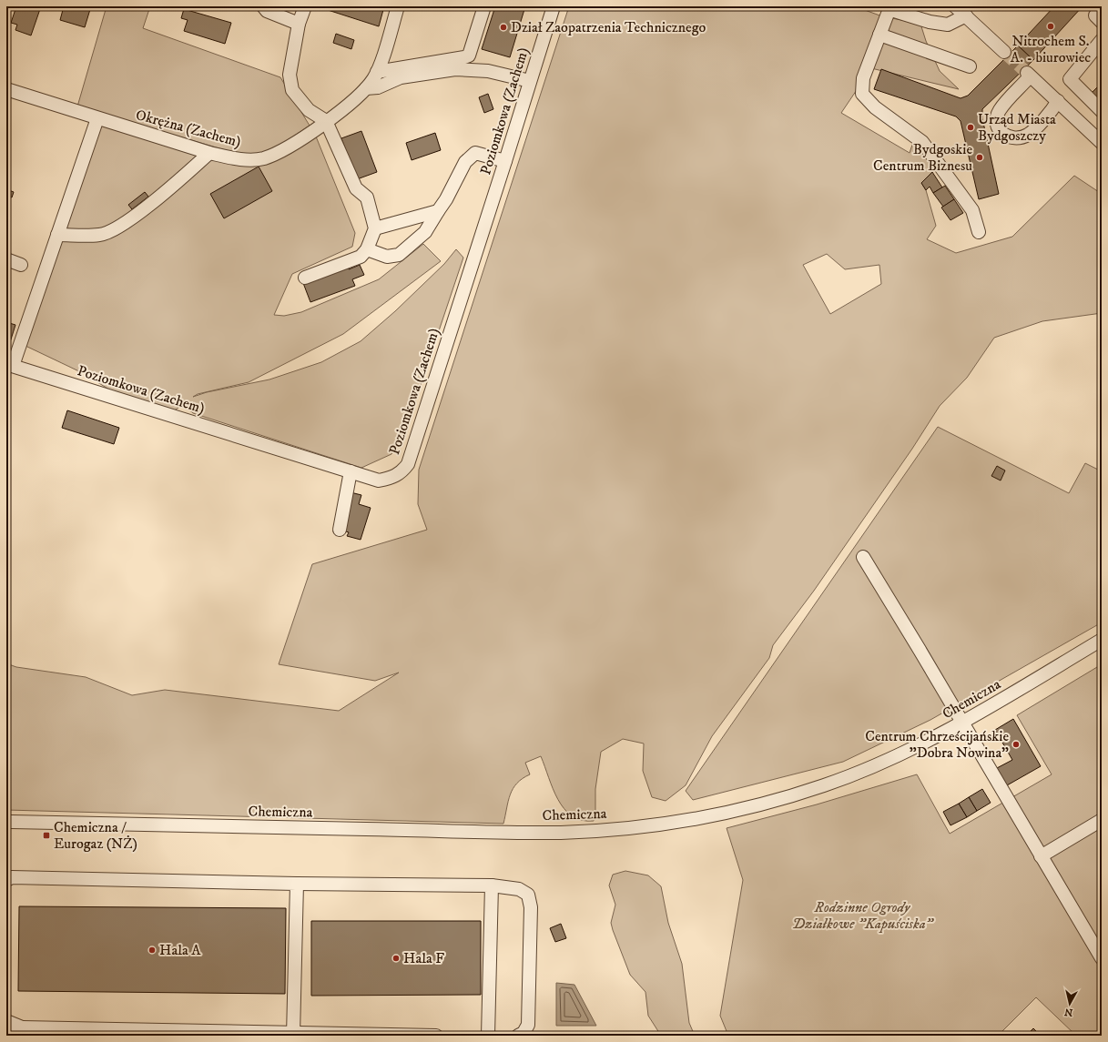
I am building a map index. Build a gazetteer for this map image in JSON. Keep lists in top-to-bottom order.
{
  "streets": {
    "street": ["Poziomkowa (Zachem)", "Okrężna (Zachem)", "Chemiczna"]
  },
  "parks": ["Rodzinne Ogrody Działkowe \"Kapuściska\""],
  "places": {
    "other": [
      "Nitrochem S. A. - biurowiec",
      "Dział Zaopatrzenia Technicznego",
      "Urząd Miasta Bydgoszczy",
      "Bydgoskie Centrum Biznesu",
      "Centrum Chrześcijańskie \"Dobra Nowina\"",
      "Hala A",
      "Hala F"
    ],
    "transit": ["Chemiczna / Eurogaz (NŻ)"]
  },
  "north": "bottom"
}
